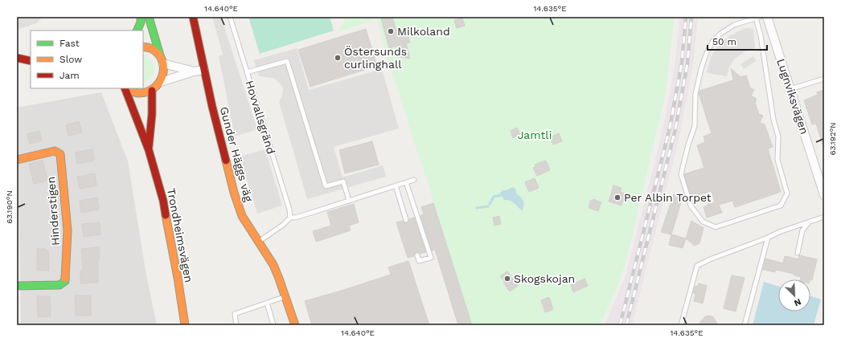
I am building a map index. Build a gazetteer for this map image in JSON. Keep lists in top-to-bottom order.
{
  "streets": {
    "street": [
      "Lugnviksvägen",
      "Gunder Häggs väg",
      "Hinderstigen",
      "Trondheimsvägen"
    ],
    "lane": ["Hovvallsgränd"]
  },
  "parks": ["Jamtli"],
  "places": [
    "Milkoland",
    "Östersunds curlinghall",
    "Per Albin Torpet",
    "Skogskojan"
  ],
  "legend": ["Fast", "Slow", "Jam"],
  "scale_bar": "50 m",
  "north": "bottom right",
  "coordinates": [
    "14.640°E",
    "14.635°E",
    "63.192°N",
    "63.190°N"
  ]
}
